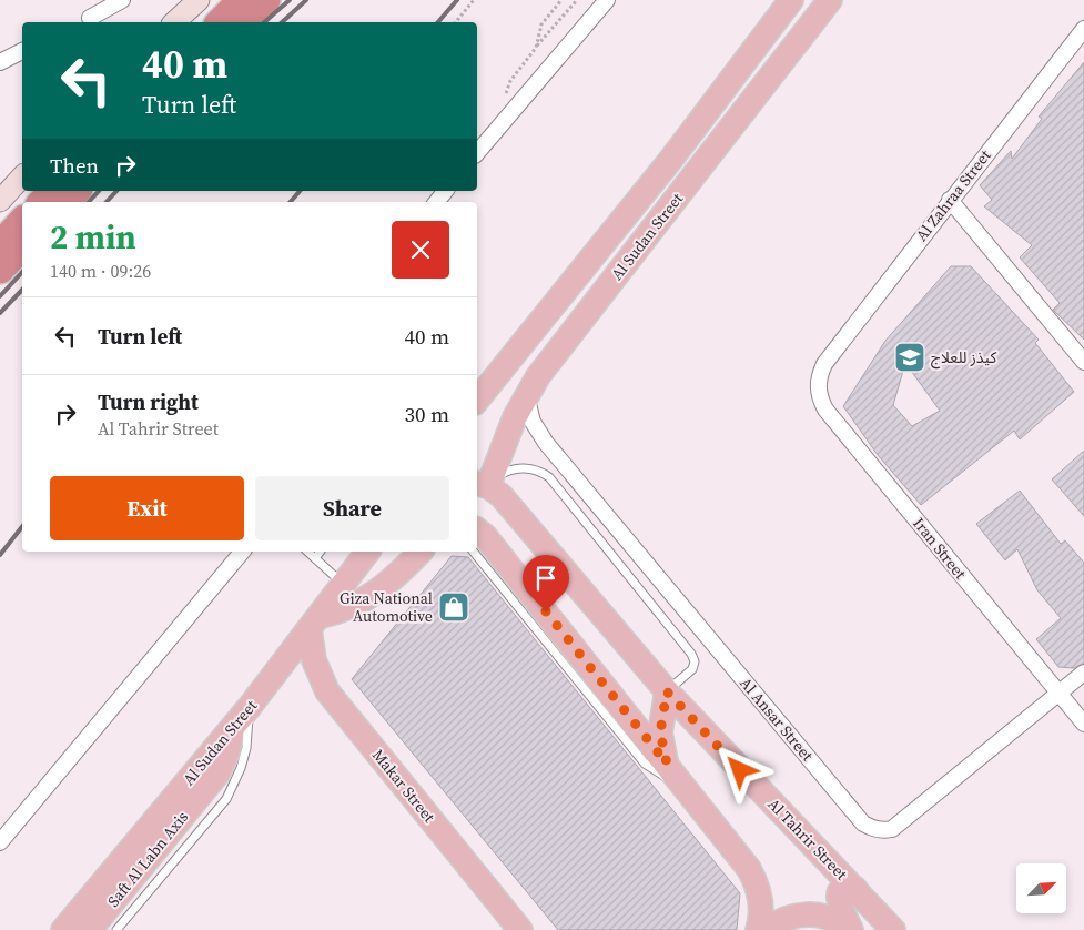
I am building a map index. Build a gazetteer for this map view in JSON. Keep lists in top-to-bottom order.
{
  "streets": {
    "main road": [
      "Al Sudan Street",
      "Makar Street",
      "Al Tahrir Street",
      "Saft Al Labn Axis"
    ],
    "street": ["Al Zahraa Street", "Iran Street", "Al Ansar Street"]
  },
  "crossings": [
    ["Al Zahraa Street", "Iran Street"],
    ["Al Sudan Street", "Al Ansar Street"],
    ["Al Sudan Street", "Makar Street"],
    ["Al Sudan Street", "Al Tahrir Street"],
    ["Al Sudan Street", "Saft Al Labn Axis"],
    ["Iran Street", "Al Ansar Street"]
  ],
  "places": {
    "school or university": ["كيذز للعلاج"],
    "shop": ["Giza National Automotive"]
  },
  "north": "top right",
  "page": {
    "turn": ["40 m", "Turn left"],
    "then": "Then",
    "heading": ["2 min", "140 m · 09:26"],
    "list": [
      {
        "name": "Turn left",
        "value": "40 m"
      },
      {
        "name": "Turn right",
        "note": "Al Tahrir Street",
        "value": "30 m"
      }
    ],
    "buttons": ["Exit", "Share"]
  }
}
